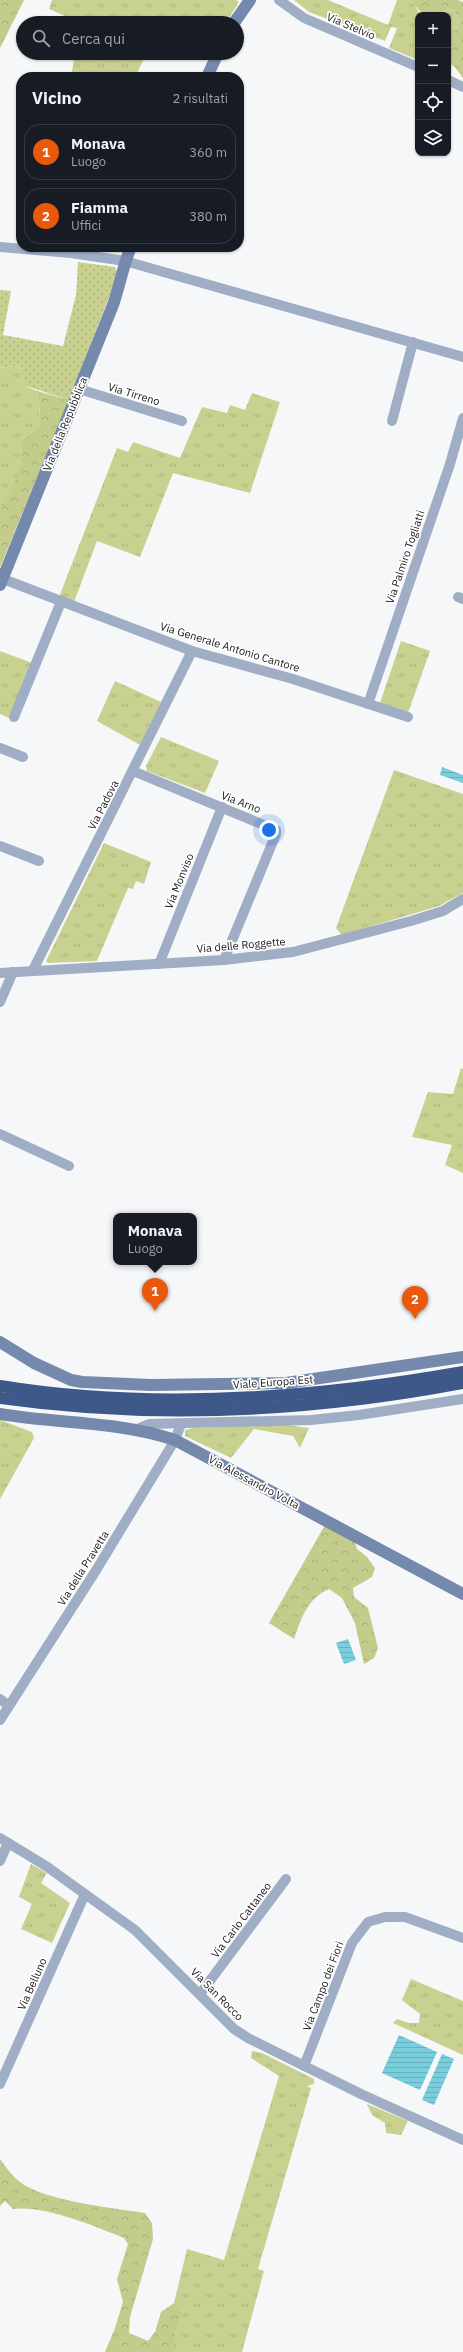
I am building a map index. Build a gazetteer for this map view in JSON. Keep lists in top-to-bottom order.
{
  "streets": {
    "street": [
      "Via Stelvio",
      "Via Tirreno",
      "Via della Repubblica",
      "Via Palmiro Togliatti",
      "Via Generale Antonio Cantore",
      "Via Arno",
      "Via Padova",
      "Via Monviso",
      "Via delle Roggette",
      "Viale Europa Est",
      "Via Alessandro Volta",
      "Via della Pravetta",
      "Via Carlo Cattaneo",
      "Via Belluno",
      "Via Campo dei Fiori",
      "Via San Rocco"
    ]
  },
  "crossings": [
    ["Via Tirreno", "Via della Repubblica"],
    ["Via della Repubblica", "Via Generale Antonio Cantore"],
    ["Via Palmiro Togliatti", "Via Generale Antonio Cantore"],
    ["Via Generale Antonio Cantore", "Via Padova"],
    ["Via Arno", "Via Padova"],
    ["Via Arno", "Via Monviso"],
    ["Via Arno", "Via delle Roggette"],
    ["Via Padova", "Via delle Roggette"],
    ["Via Monviso", "Via delle Roggette"],
    ["Via Alessandro Volta", "Via della Pravetta"],
    ["Via Carlo Cattaneo", "Via San Rocco"],
    ["Via Belluno", "Via San Rocco"],
    ["Via Campo dei Fiori", "Via San Rocco"]
  ],
  "page": {
    "map_buttons": ["+", "−"],
    "search": "Cerca qui",
    "heading": ["Vicino", "2 risultati"],
    "list": [
      {
        "mark": "1",
        "name": "Monava",
        "note": "Luogo",
        "value": "360 m"
      },
      {
        "mark": "2",
        "name": "Fiamma",
        "note": "Uffici",
        "value": "380 m"
      }
    ],
    "popup": ["Monava", "Luogo"],
    "pins": ["1", "2"]
  }
}
